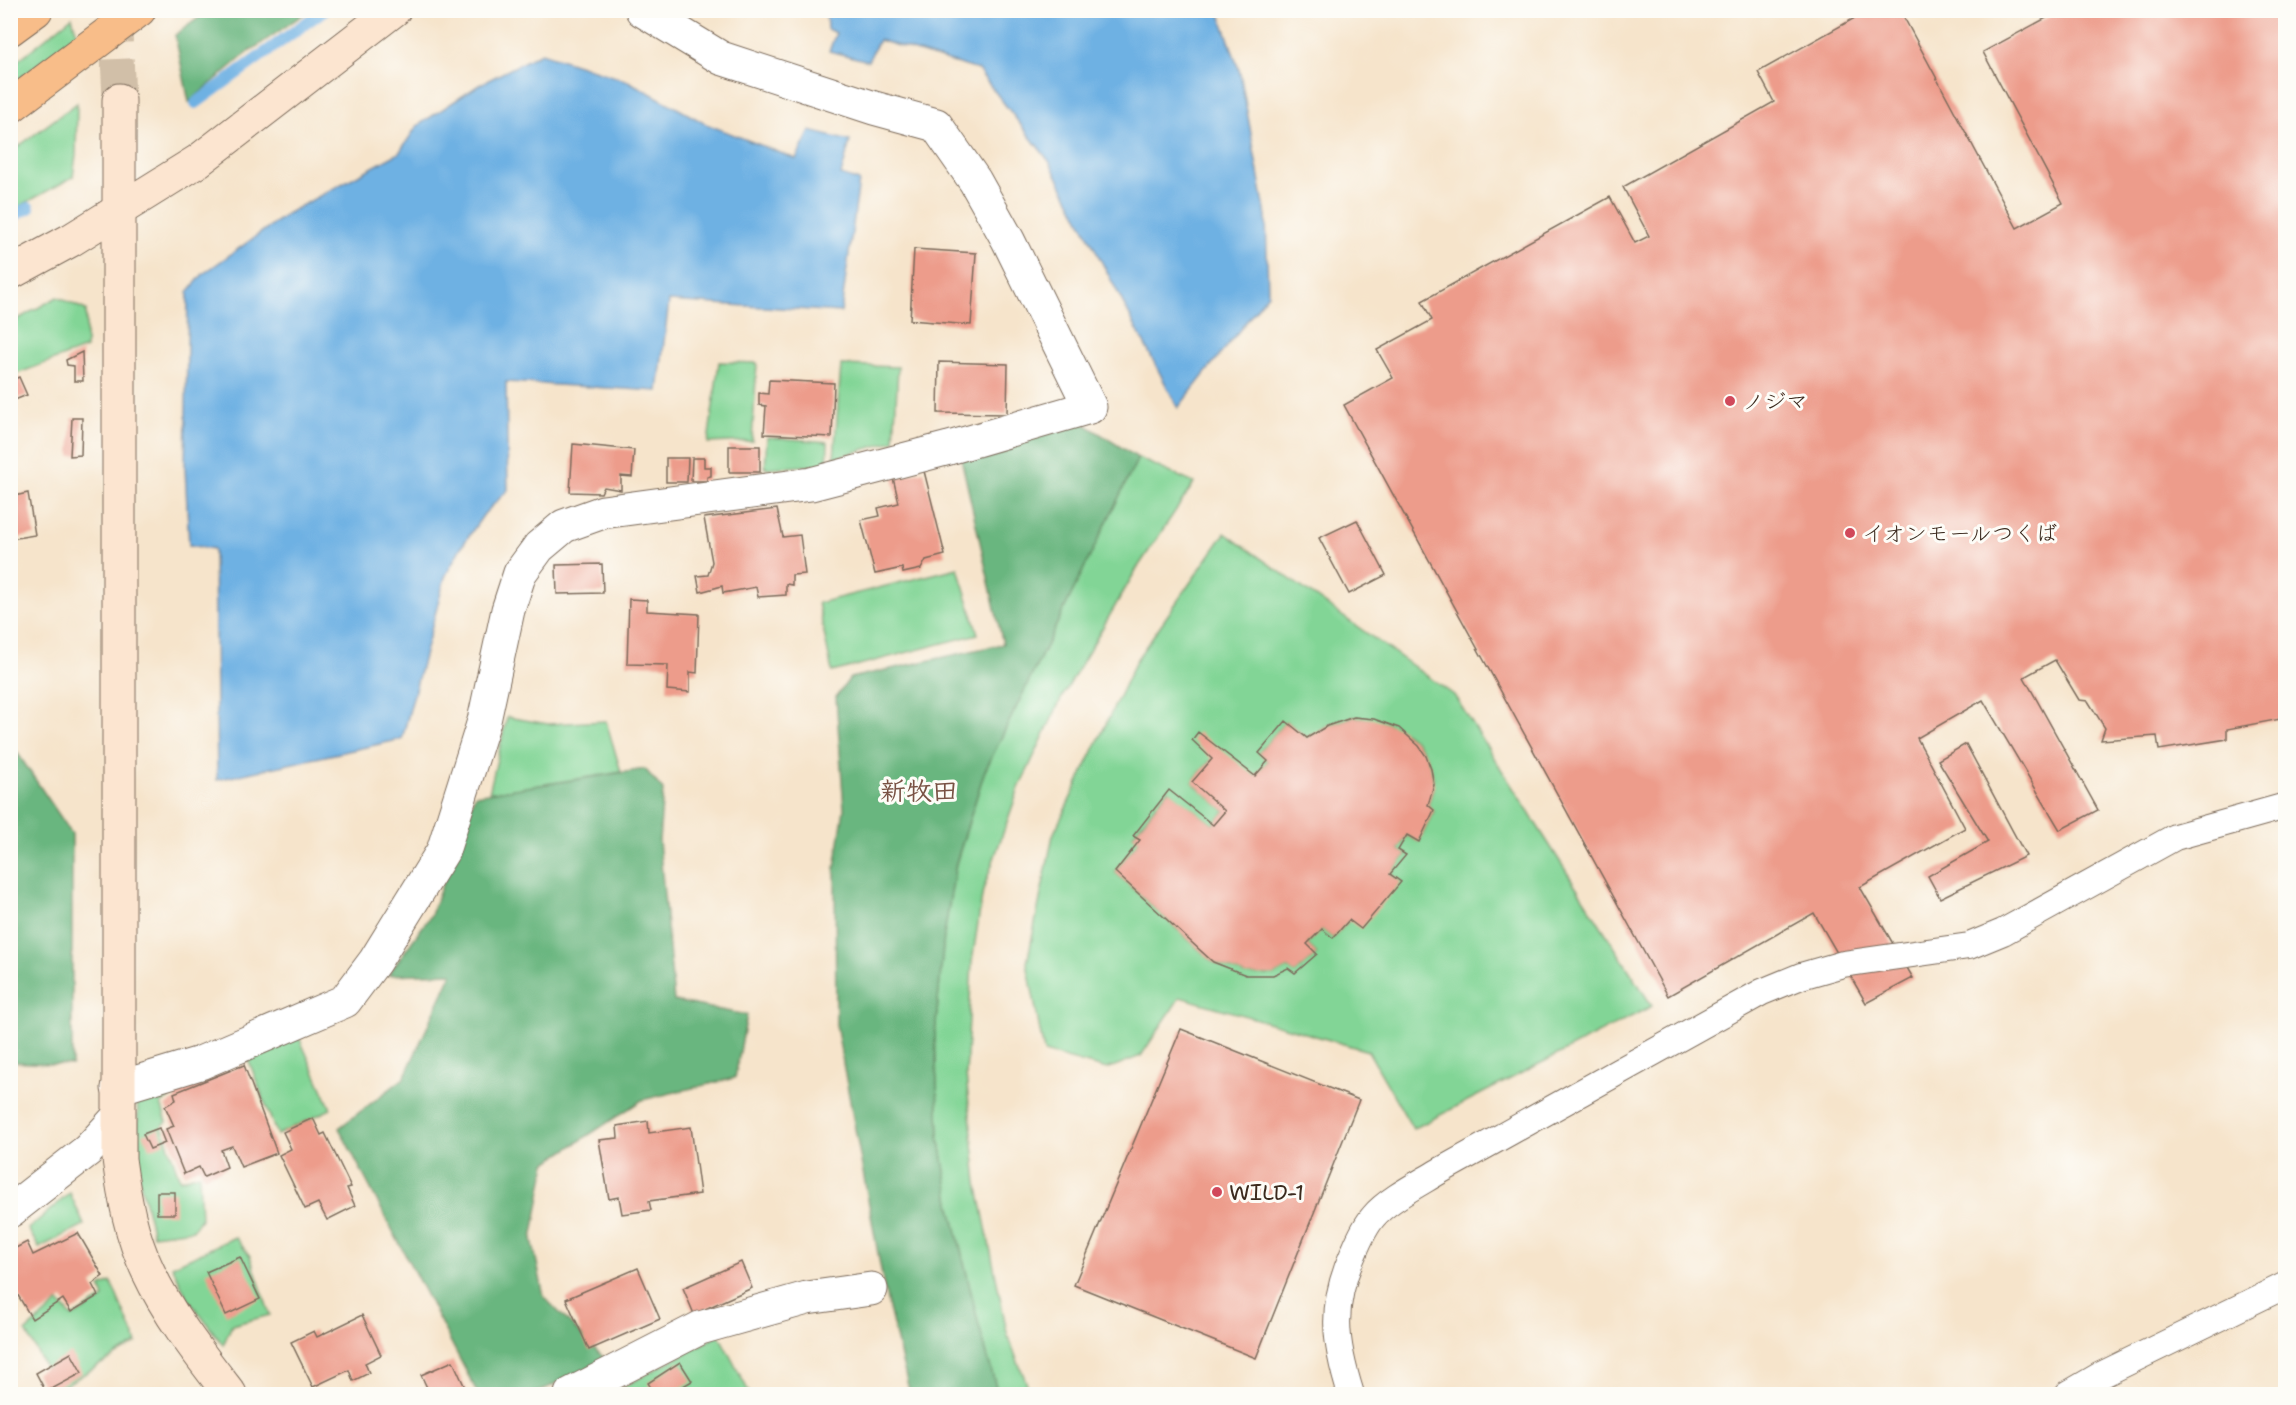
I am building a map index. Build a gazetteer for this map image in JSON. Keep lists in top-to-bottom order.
{
  "districts": ["新牧田"],
  "places": ["ノジマ", "イオンモールつくば", "WILD-1"]
}
